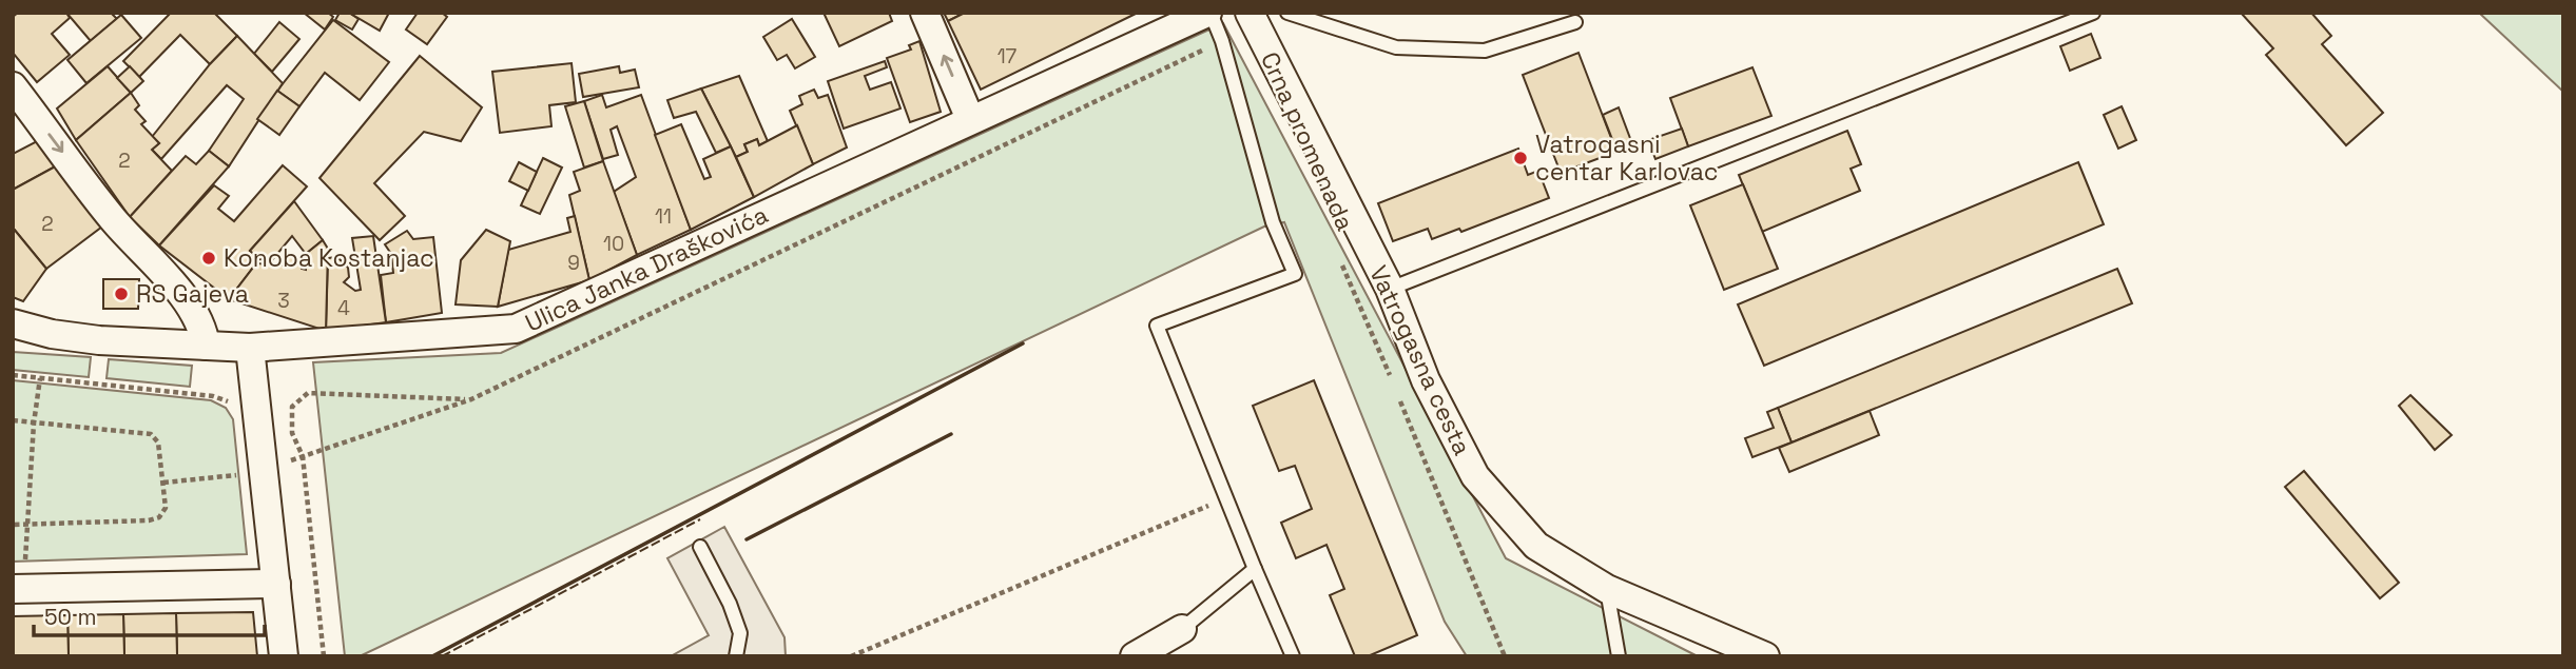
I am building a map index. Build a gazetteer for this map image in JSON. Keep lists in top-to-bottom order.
{
  "streets": {
    "street": ["Ulica Janka Draškovića", "Vatrogasna cesta"],
    "path": ["Crna promenada"]
  },
  "places": ["Vatrogasni centar Karlovac", "Konoba Kostanjac", "RS Gajeva"],
  "house_numbers": [
    "17",
    "2",
    "11",
    "2",
    "10",
    "9",
    "3",
    "4"
  ],
  "scale_bar": "50 m"
}
